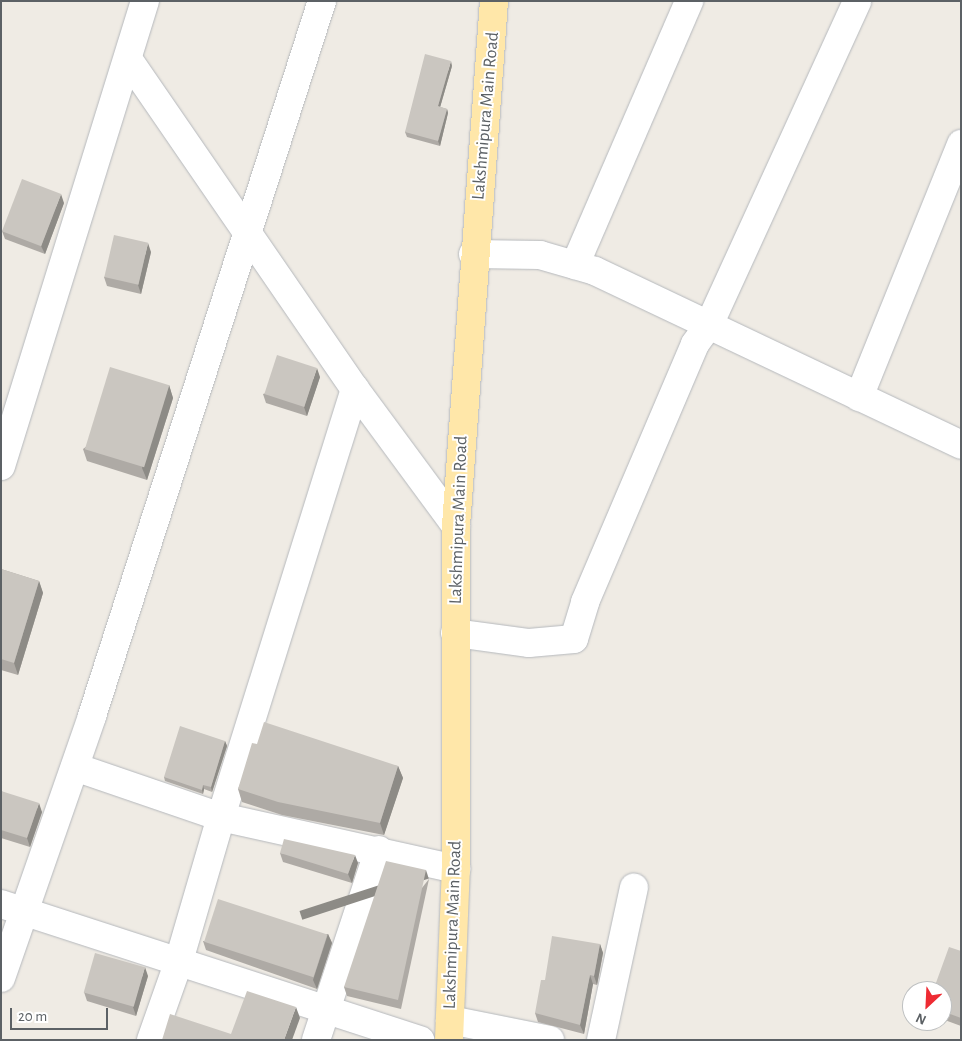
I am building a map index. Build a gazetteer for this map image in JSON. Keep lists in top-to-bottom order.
{
  "streets": {
    "main road": ["Lakshmipura Main Road"]
  },
  "scale_bar": "20 m",
  "north": "bottom left"
}
